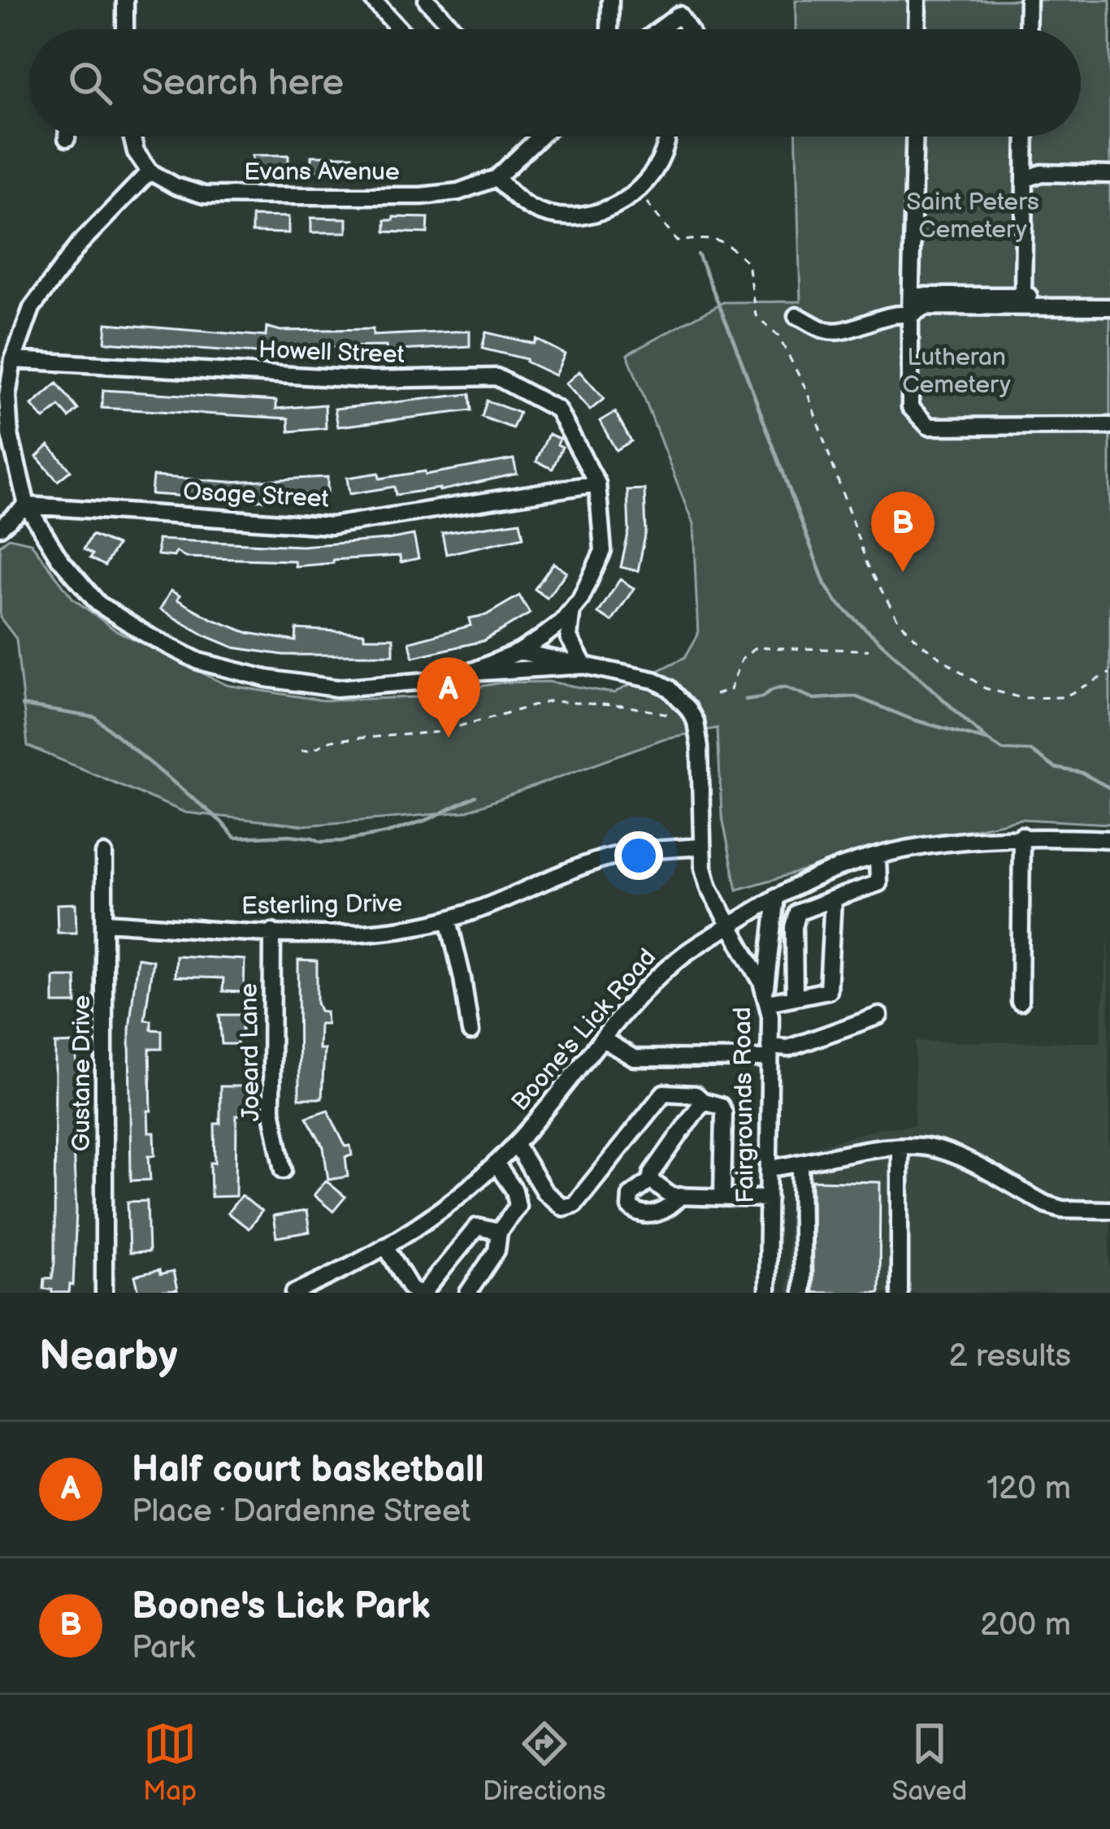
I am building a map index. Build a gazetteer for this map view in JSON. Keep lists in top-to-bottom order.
{
  "streets": {
    "street": [
      "Evans Avenue",
      "Howell Street",
      "Osage Street",
      "Esterling Drive",
      "Boone's Lick Road",
      "Joeard Lane",
      "Gustane Drive",
      "Fairgrounds Road"
    ]
  },
  "crossings": [
    ["Howell Street", "Osage Street"],
    ["Esterling Drive", "Joeard Lane"],
    ["Esterling Drive", "Gustane Drive"],
    ["Esterling Drive", "Fairgrounds Road"],
    ["Boone's Lick Road", "Fairgrounds Road"]
  ],
  "parks": ["Saint Peters Cemetery", "Lutheran Cemetery"],
  "page": {
    "search": "Search here",
    "pins": ["B", "A"],
    "heading": ["Nearby", "2 results"],
    "list": [
      {
        "mark": "A",
        "name": "Half court basketball",
        "note": "Place · Dardenne Street",
        "value": "120 m"
      },
      {
        "mark": "B",
        "name": "Boone's Lick Park",
        "note": "Park",
        "value": "200 m"
      }
    ],
    "nav": ["Map", "Directions", "Saved"]
  }
}
